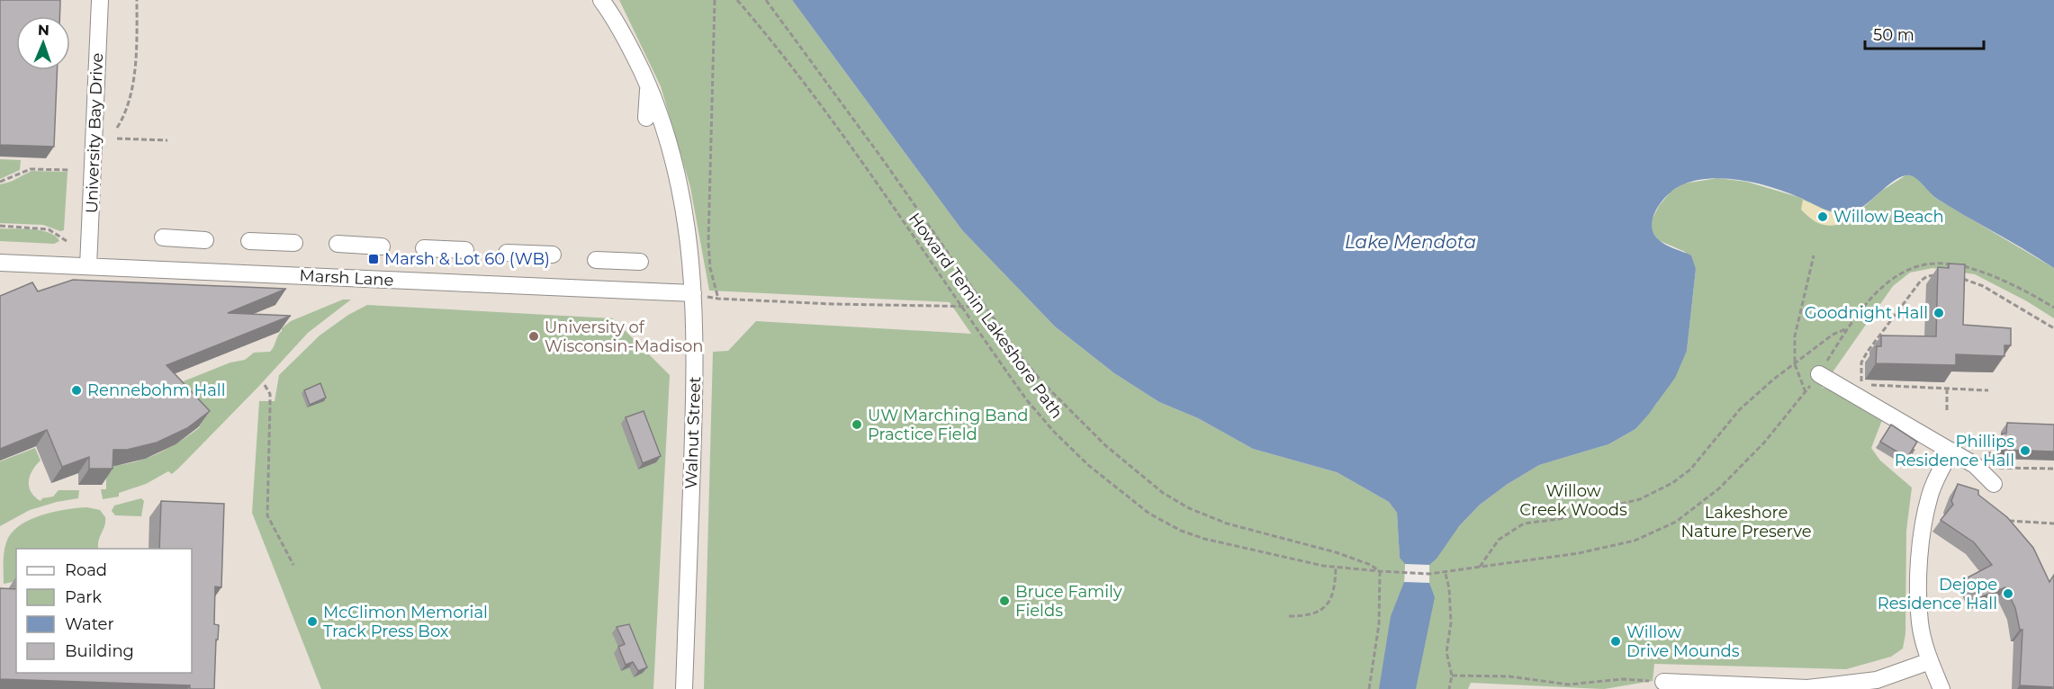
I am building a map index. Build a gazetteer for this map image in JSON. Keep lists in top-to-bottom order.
{
  "streets": {
    "street": ["University Bay Drive", "Marsh Lane", "Walnut Street"],
    "path": ["Howard Temin Lakeshore Path"]
  },
  "crossings": [
    ["University Bay Drive", "Marsh Lane"],
    ["Marsh Lane", "Walnut Street"]
  ],
  "water": ["Lake Mendota"],
  "parks": ["Willow Creek Woods", "Lakeshore Nature Preserve"],
  "places": {
    "other": [
      "Willow Beach",
      "Goodnight Hall",
      "University of Wisconsin-Madison",
      "Rennebohm Hall",
      "UW Marching Band Practice Field",
      "Phillips Residence Hall",
      "Dejope Residence Hall",
      "Bruce Family Fields",
      "McClimon Memorial Track Press Box",
      "Willow Drive Mounds"
    ],
    "transit": ["Marsh & Lot 60 (WB)"]
  },
  "legend": [
    "Road",
    "Park",
    "Water",
    "Building"
  ],
  "scale_bar": "50 m",
  "north": "top"
}
